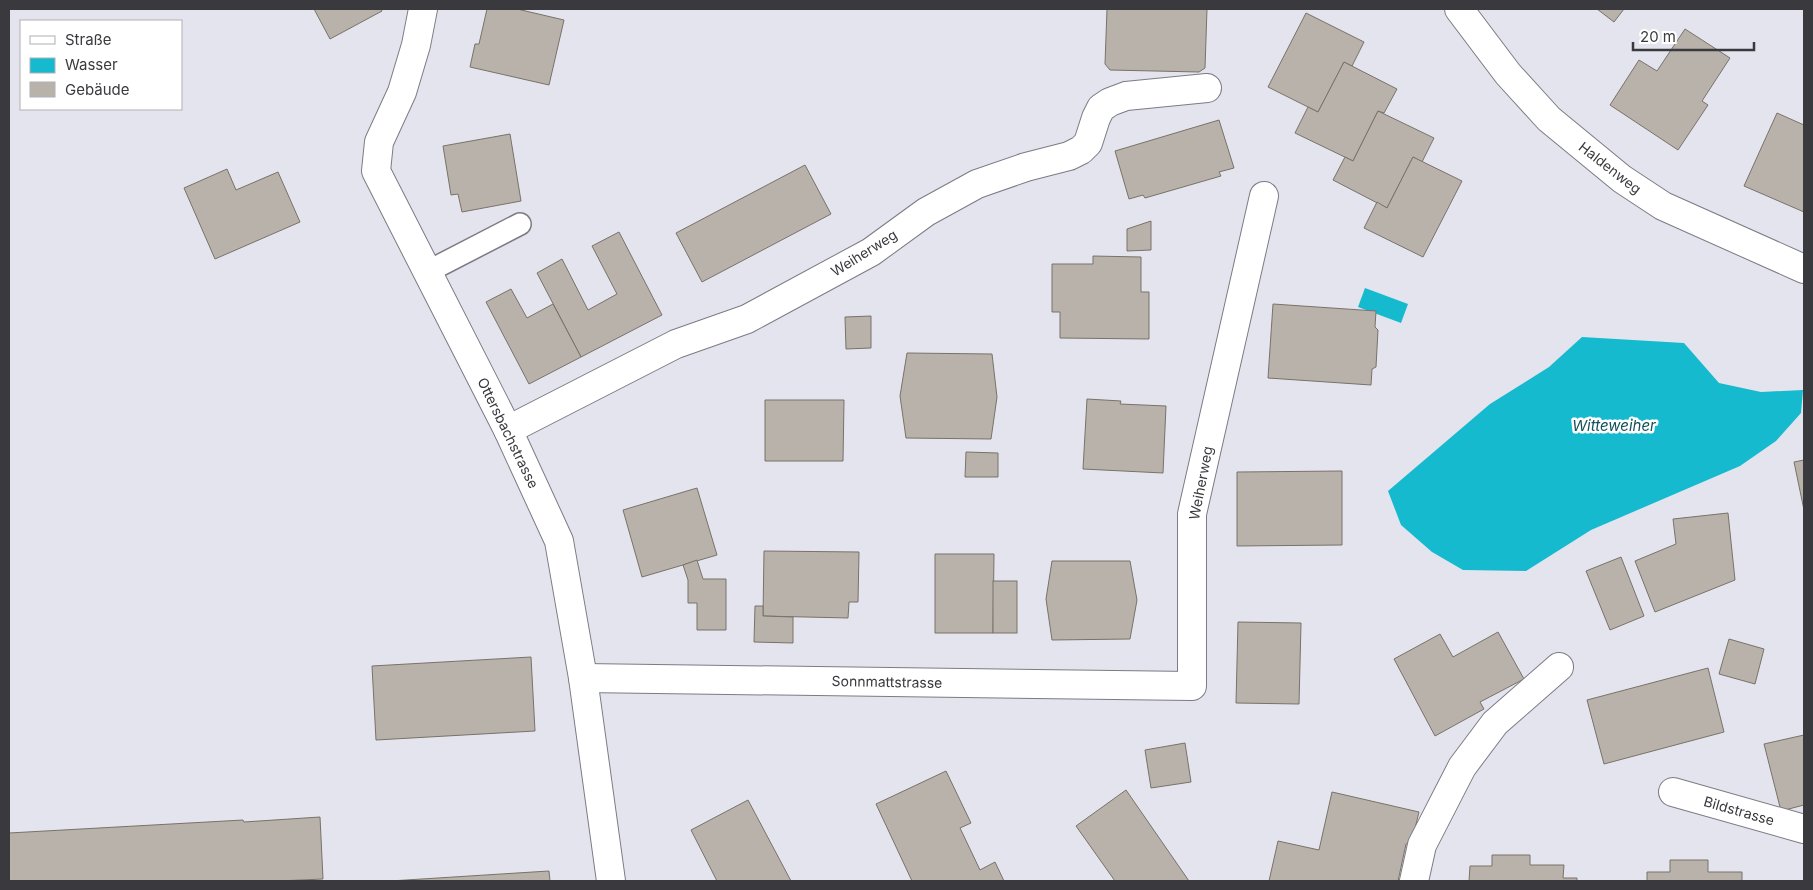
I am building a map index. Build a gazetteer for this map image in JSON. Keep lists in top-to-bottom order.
{
  "streets": {
    "street": [
      "Haldenweg",
      "Weiherweg",
      "Ottersbachstrasse",
      "Sonnmattstrasse",
      "Bildstrasse"
    ]
  },
  "crossings": [
    ["Weiherweg", "Ottersbachstrasse"],
    ["Weiherweg", "Sonnmattstrasse"],
    ["Ottersbachstrasse", "Sonnmattstrasse"]
  ],
  "water": ["Witteweiher"],
  "legend": ["Straße", "Wasser", "Gebäude"],
  "scale_bar": "20 m"
}
